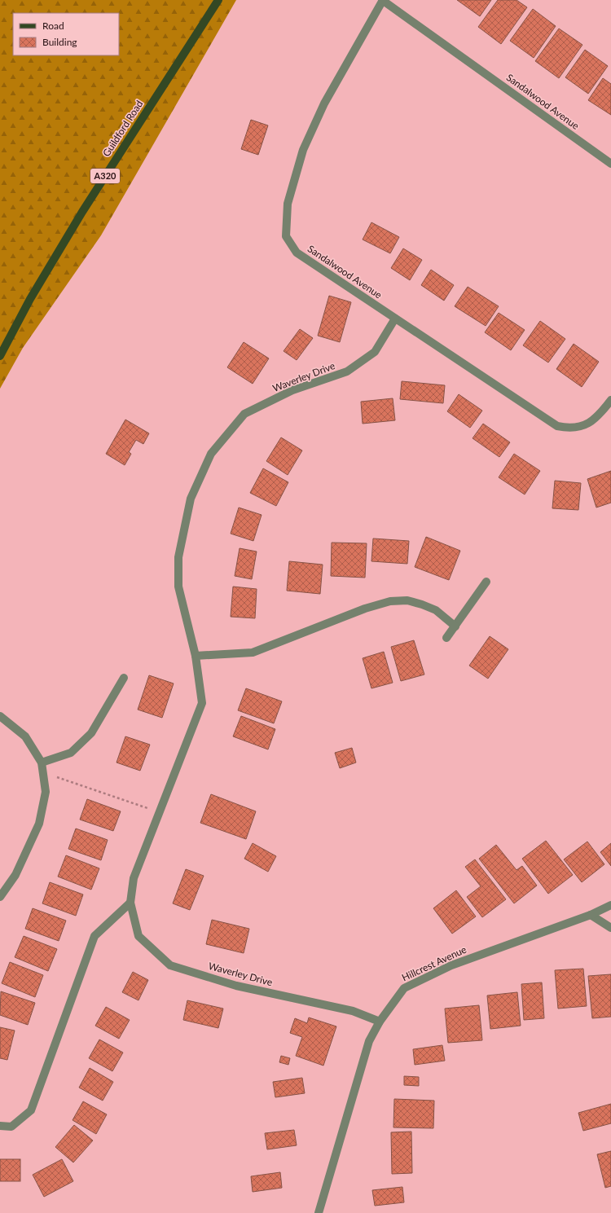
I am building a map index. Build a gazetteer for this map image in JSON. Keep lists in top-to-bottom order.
{
  "streets": {
    "main road": ["Guildford Road", "A320"],
    "street": ["Sandalwood Avenue", "Waverley Drive", "Hillcrest Avenue"]
  },
  "crossings": [
    ["Sandalwood Avenue", "Waverley Drive"],
    ["Waverley Drive", "Hillcrest Avenue"]
  ],
  "legend": ["Road", "Building"]
}
